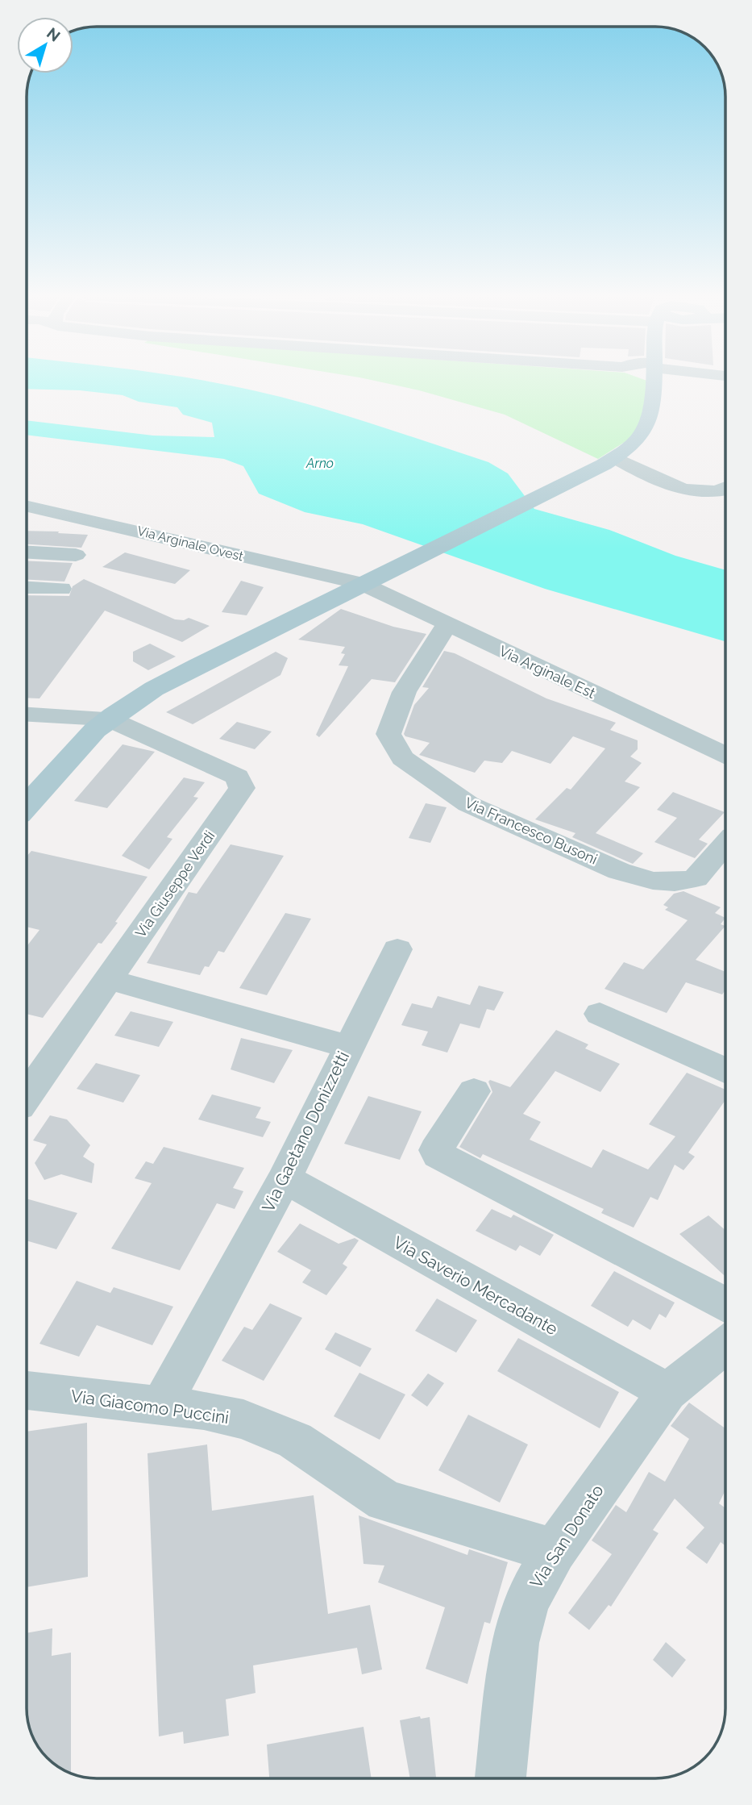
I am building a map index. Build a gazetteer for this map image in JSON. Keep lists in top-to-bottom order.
{
  "streets": {
    "street": [
      "Via Arginale Ovest",
      "Via Arginale Est",
      "Via Francesco Busoni",
      "Via Giuseppe Verdi",
      "Via Gaetano Donizzetti",
      "Via Saverio Mercadante",
      "Via Giacomo Puccini",
      "Via San Donato"
    ]
  },
  "crossings": [
    ["Via Arginale Ovest", "Via Arginale Est"],
    ["Via Arginale Est", "Via Francesco Busoni"],
    ["Via Giuseppe Verdi", "Via Gaetano Donizzetti"],
    ["Via Gaetano Donizzetti", "Via Saverio Mercadante"],
    ["Via Gaetano Donizzetti", "Via Giacomo Puccini"],
    ["Via Saverio Mercadante", "Via San Donato"],
    ["Via Giacomo Puccini", "Via San Donato"]
  ],
  "water": ["Arno"],
  "north": "top right"
}
